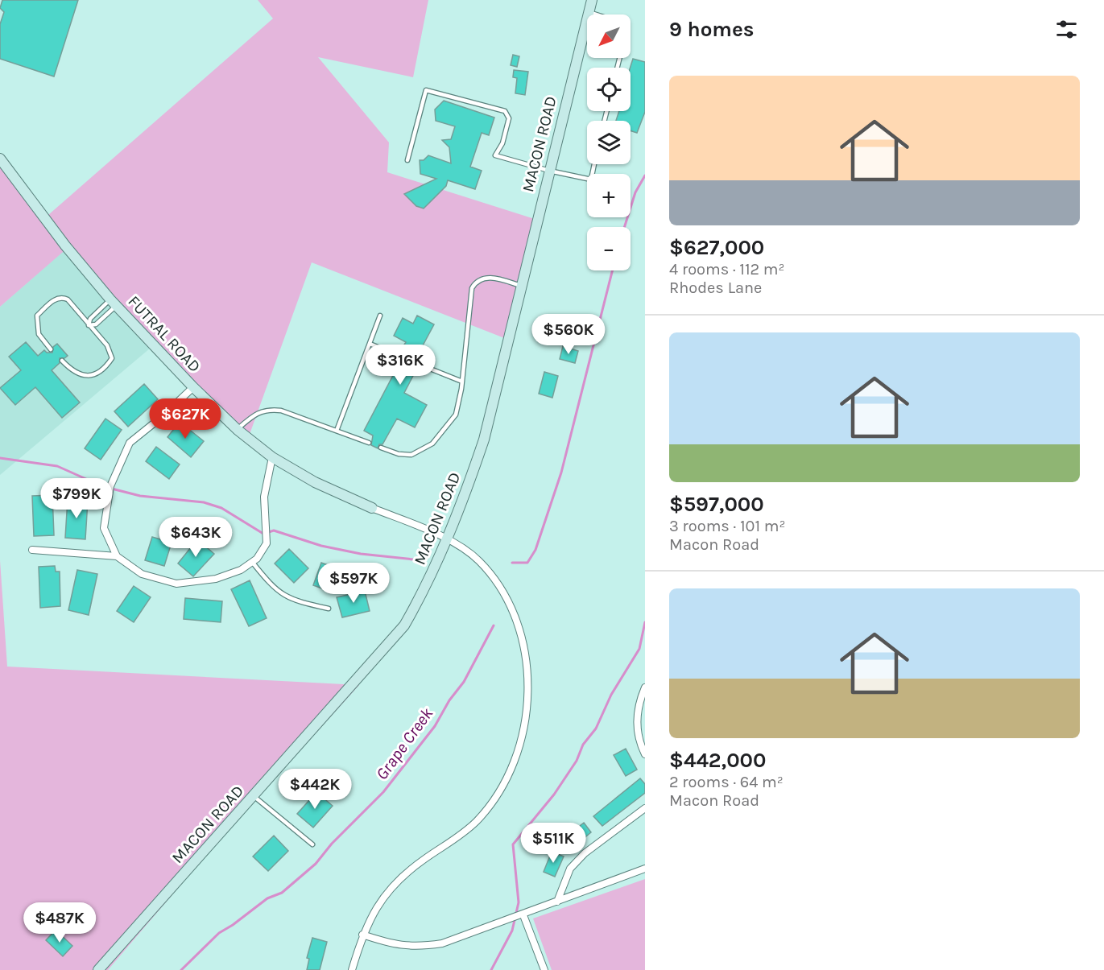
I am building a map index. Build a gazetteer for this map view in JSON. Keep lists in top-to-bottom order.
{
  "streets": {
    "main road": ["MACON ROAD", "FUTRAL ROAD"]
  },
  "crossings": [
    ["MACON ROAD", "FUTRAL ROAD"]
  ],
  "water": ["Grape Creek"],
  "north": "bottom left",
  "page": {
    "heading": "9 homes",
    "map_buttons": ["+", "−"],
    "list": [
      {
        "name": "$627,000",
        "note": "4 rooms · 112 m² · Rhodes Lane"
      },
      {
        "name": "$597,000",
        "note": "3 rooms · 101 m² · Macon Road"
      },
      {
        "name": "$442,000",
        "note": "2 rooms · 64 m² · Macon Road"
      }
    ],
    "price": [
      "$560K",
      "$316K",
      "$627K",
      "$799K",
      "$643K",
      "$597K",
      "$442K",
      "$511K",
      "$487K"
    ]
  }
}
